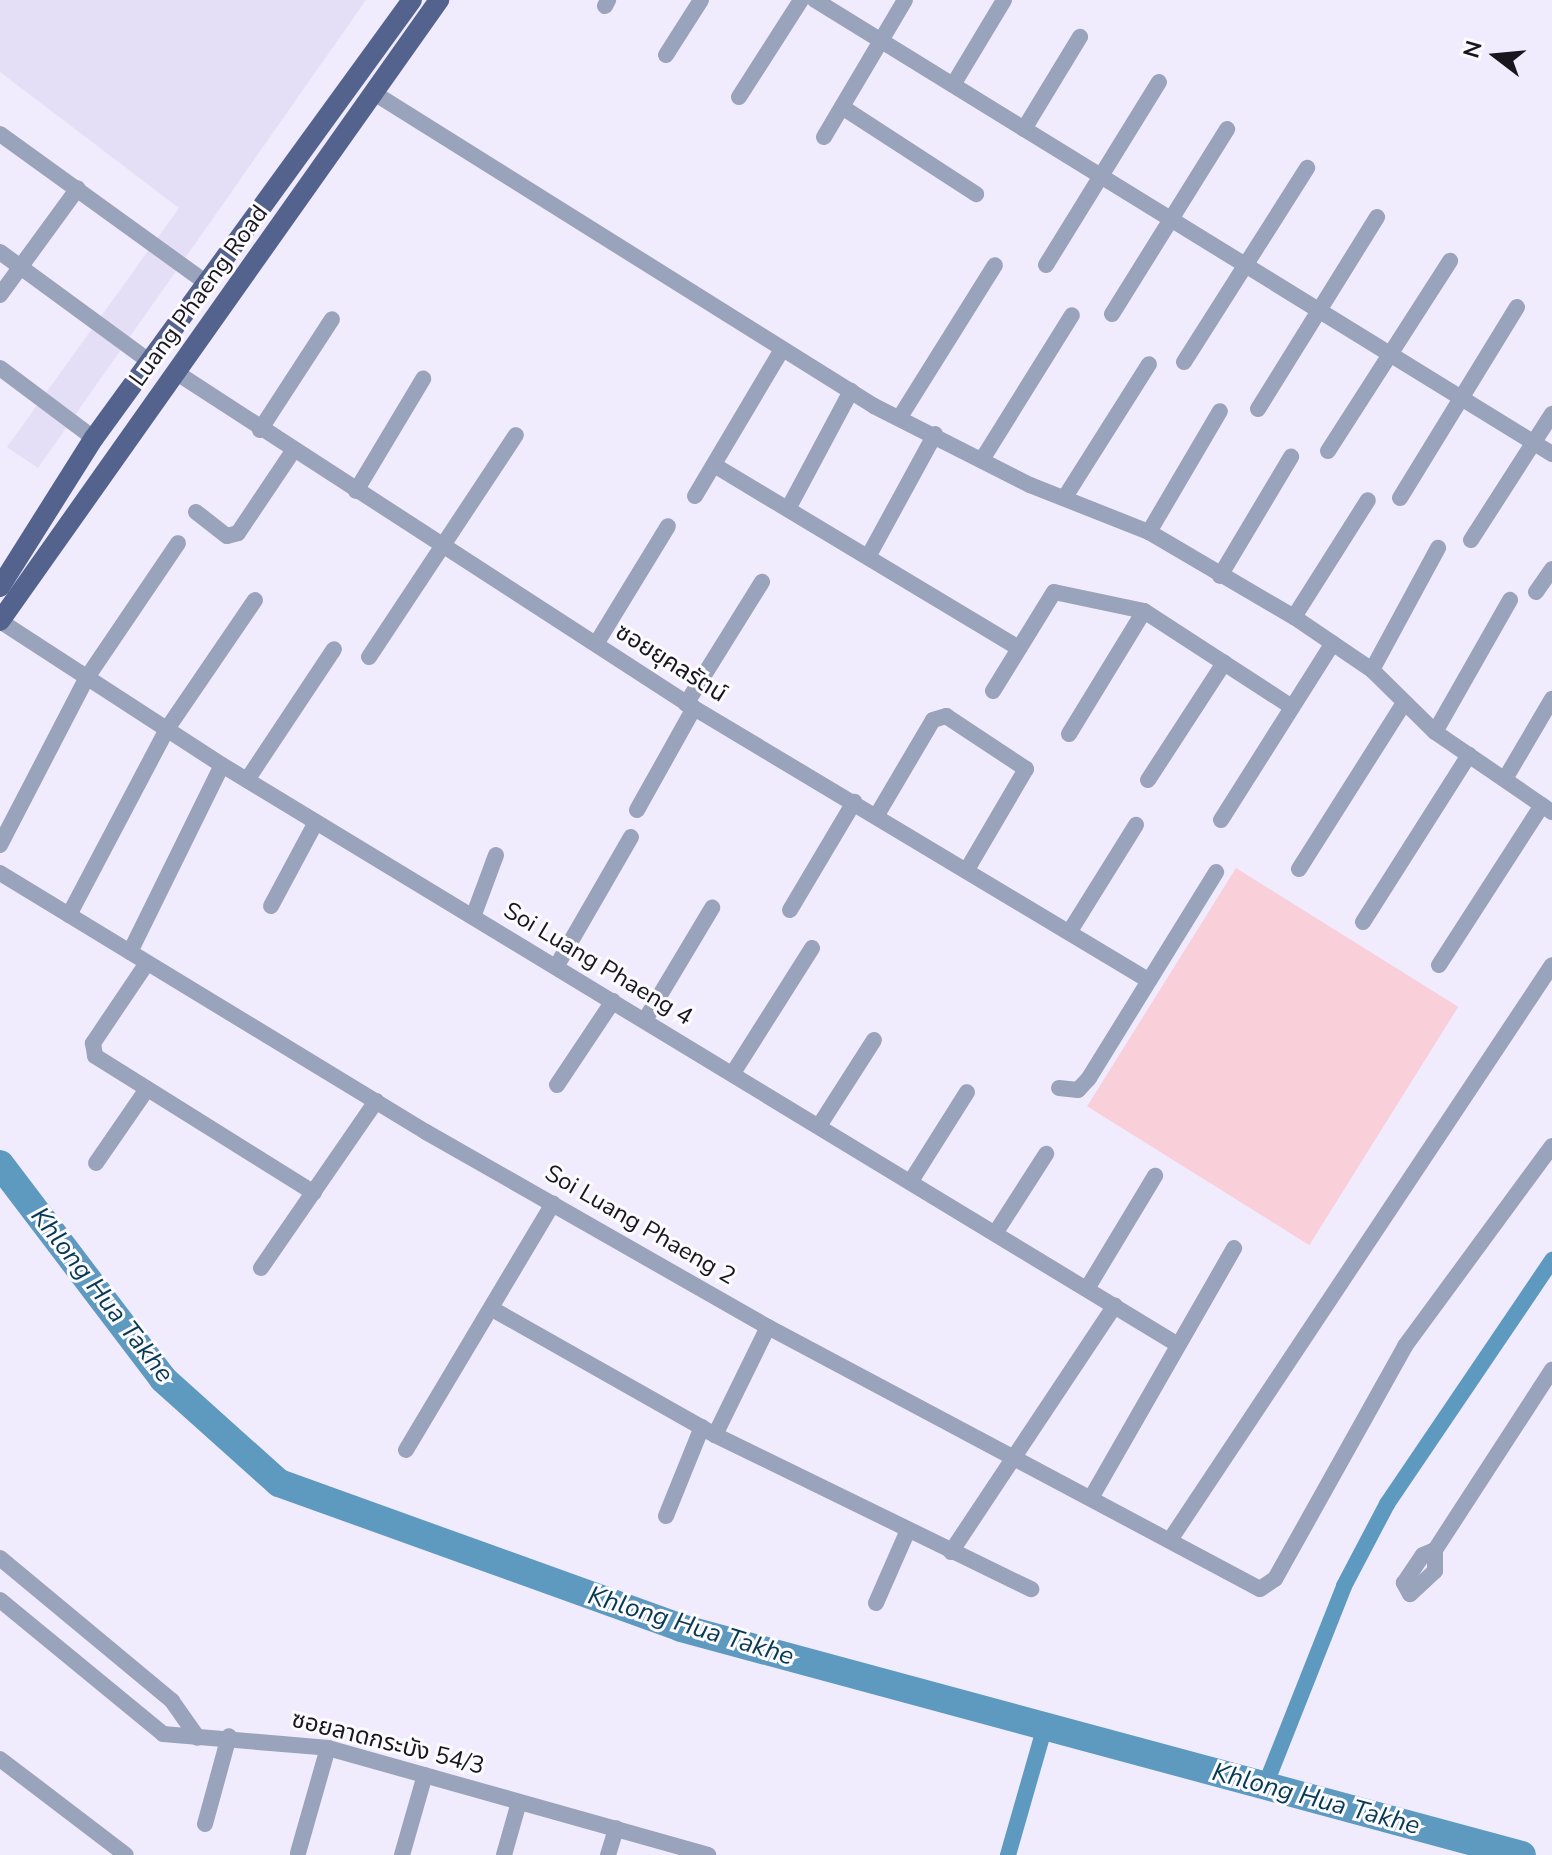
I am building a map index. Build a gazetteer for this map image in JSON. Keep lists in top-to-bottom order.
{
  "streets": {
    "main road": ["Luang Phaeng Road"],
    "street": [
      "ซอยยุคลรัตน์",
      "Soi Luang Phaeng 4",
      "Soi Luang Phaeng 2",
      "ซอยลาดกระบัง 54/3"
    ]
  },
  "crossings": [
    ["Luang Phaeng Road", "ซอยยุคลรัตน์"],
    ["Luang Phaeng Road", "Soi Luang Phaeng 4"]
  ],
  "water": ["Khlong Hua Takhe"],
  "north": "left"
}
